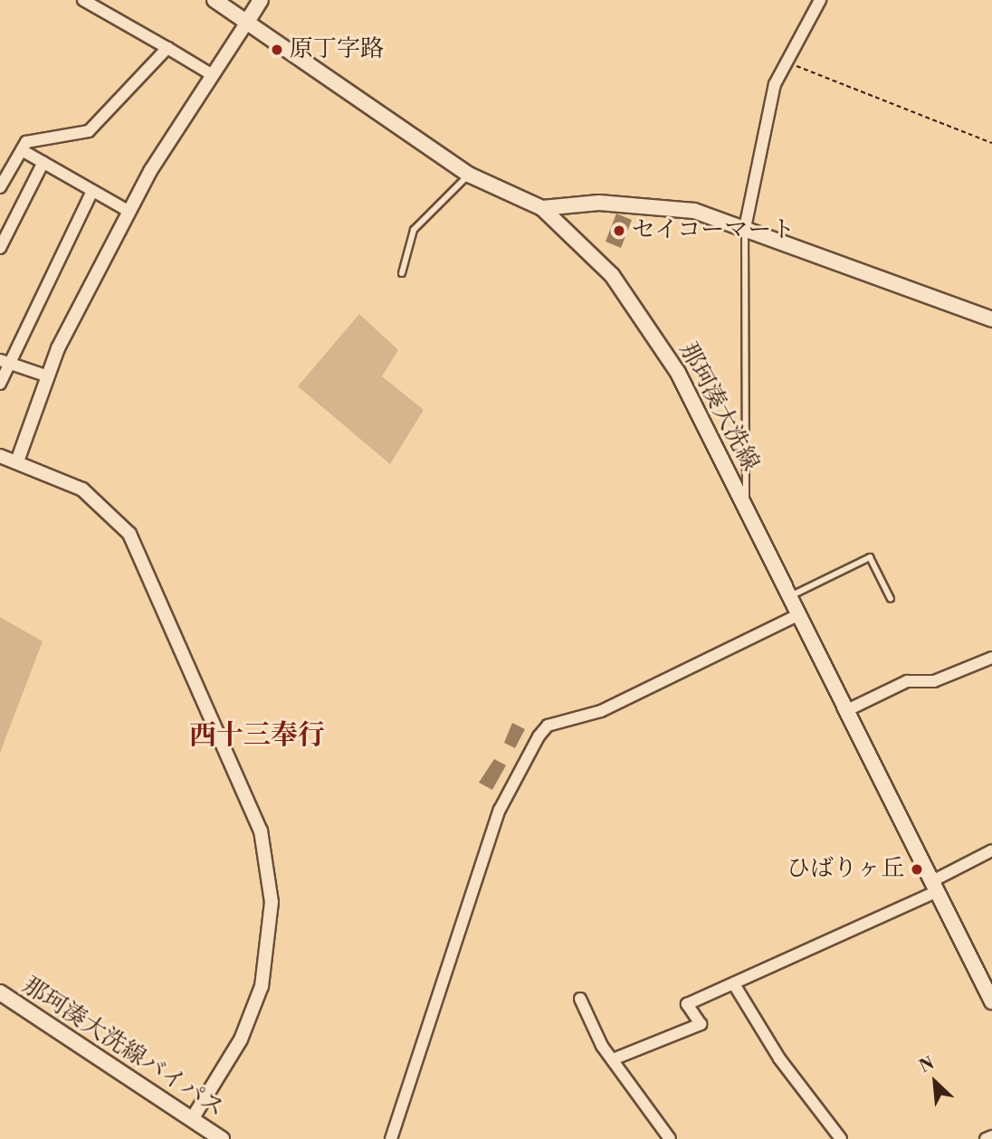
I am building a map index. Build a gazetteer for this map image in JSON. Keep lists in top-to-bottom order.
{
  "streets": {
    "main road": ["那珂湊大洗線", "那珂湊大洗線バイパス"]
  },
  "districts": ["西十三奉行"],
  "places": ["原丁字路", "セイコーマート", "ひばりヶ丘"],
  "north": "top left"
}
